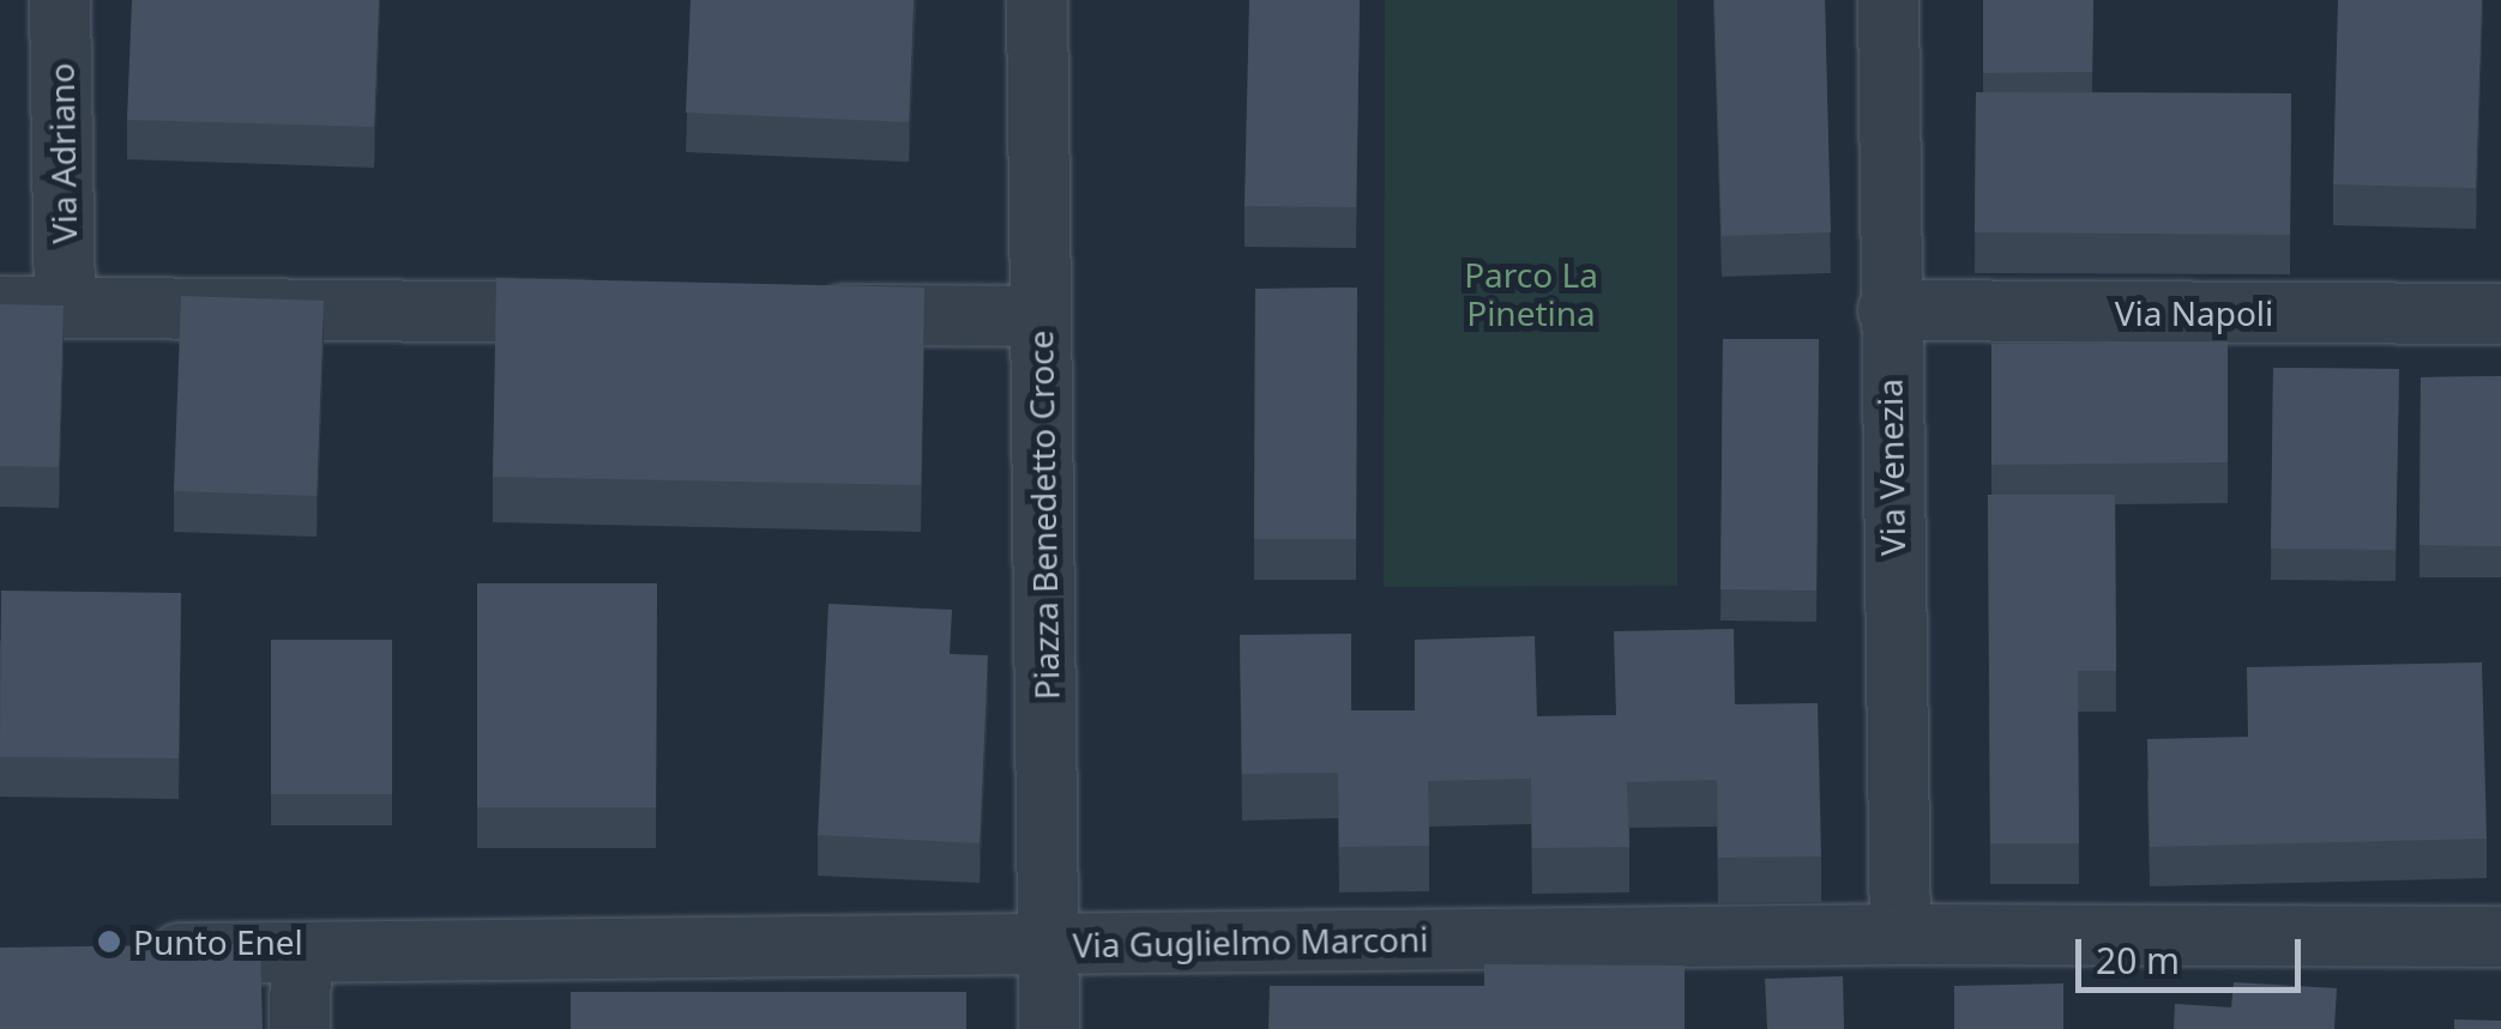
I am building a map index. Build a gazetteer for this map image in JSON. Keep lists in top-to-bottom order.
{
  "streets": {
    "street": [
      "Via Adriano",
      "Via Napoli",
      "Via Venezia",
      "Piazza Benedetto Croce",
      "Via Guglielmo Marconi"
    ]
  },
  "crossings": [
    ["Via Napoli", "Via Venezia"],
    ["Via Venezia", "Via Guglielmo Marconi"],
    ["Piazza Benedetto Croce", "Via Guglielmo Marconi"]
  ],
  "parks": ["Parco La Pinetina"],
  "places": ["Punto Enel"],
  "scale_bar": "20 m"
}
